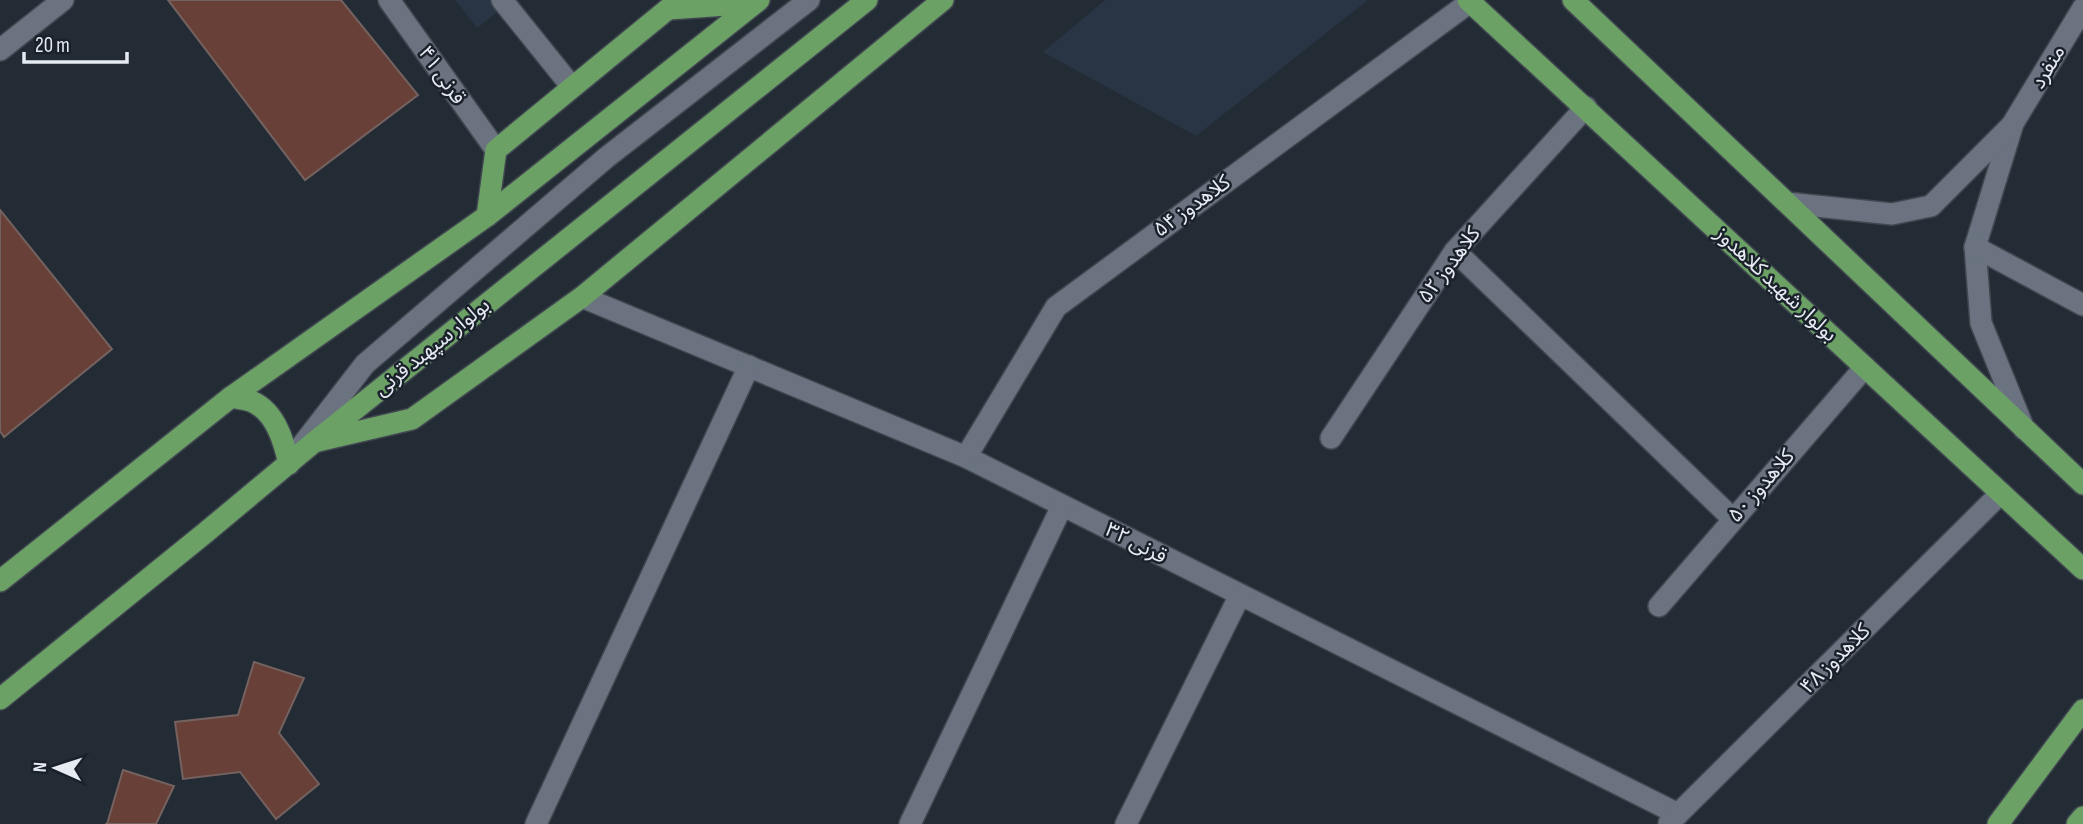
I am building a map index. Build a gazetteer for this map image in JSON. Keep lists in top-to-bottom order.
{
  "streets": {
    "main road": ["بولوار شهید کلاهدوز", "بولوار سپهبد قرنی"],
    "street": [
      "منفرد",
      "قرنی ۴۱",
      "کلاهدوز ۵۴",
      "کلاهدوز ۵۲",
      "کلاهدوز ۵۰",
      "قرنی ۳۲",
      "کلاهدوز ۴۸"
    ]
  },
  "crossings": [
    ["کلاهدوز ۵۴", "بولوار شهید کلاهدوز"],
    ["کلاهدوز ۵۴", "قرنی ۳۲"],
    ["کلاهدوز ۵۲", "بولوار شهید کلاهدوز"],
    ["بولوار شهید کلاهدوز", "کلاهدوز ۵۰"],
    ["بولوار شهید کلاهدوز", "کلاهدوز ۴۸"],
    ["قرنی ۳۲", "کلاهدوز ۴۸"]
  ],
  "scale_bar": "20 m",
  "north": "left"
}
